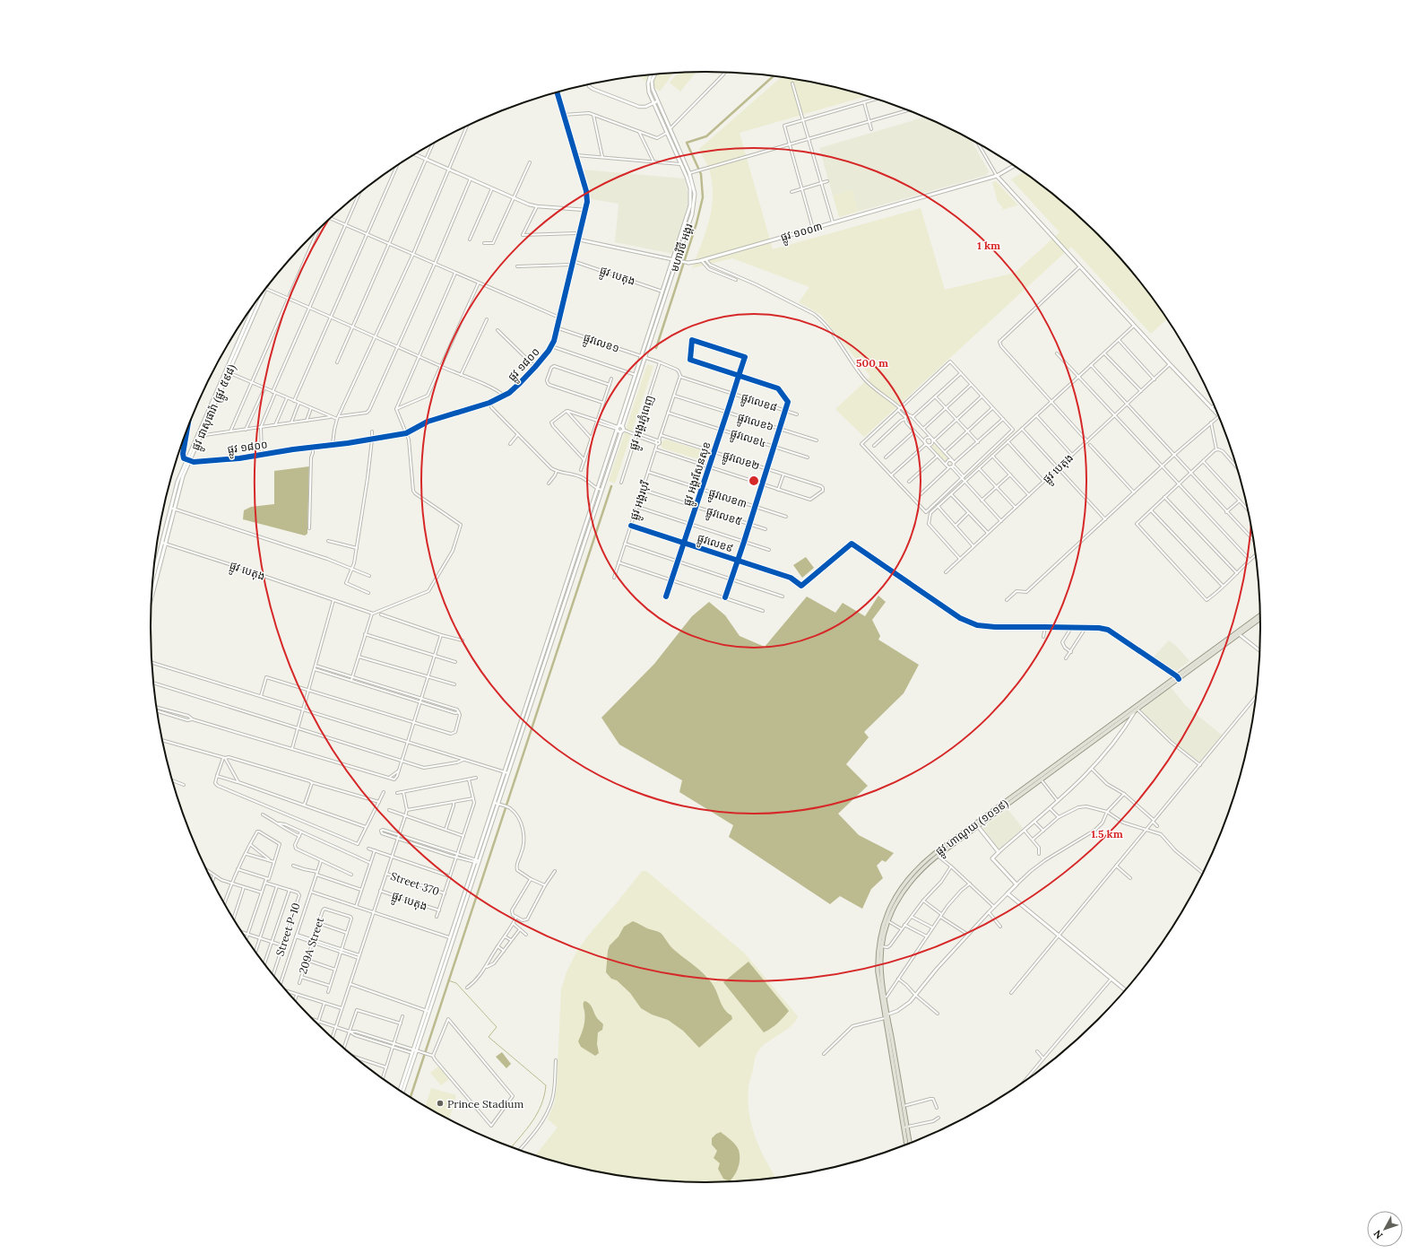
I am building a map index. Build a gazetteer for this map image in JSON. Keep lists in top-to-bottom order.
{
  "streets": {
    "main road": [
      "ផ្លូវ ១០០៣",
      "មហាវិថី អង្គរ",
      "ផ្លូវ ជាសុផារ៉ា (ផ្លូវ ៥៩៨)",
      "ផ្លូវ ហាណូយ (១០១៩)"
    ],
    "street": [
      "ផ្លូវ បេតុង",
      "ផ្លូវលេខ១",
      "ផ្លូវ ១៨០០",
      "ផ្លូវលេខ៨",
      "ផ្លូវលេខ៦",
      "ផ្លូវ អង្គរភ្នំពេញ",
      "ផ្លូវលេខ៤",
      "ផ្លូវលេខ២",
      "ផ្លូវ អង្គរសែនសុខ",
      "ផ្លូវលេខ៣",
      "ផ្លូវ អង្គរបុរី",
      "ផ្លូវលេខ៥",
      "ផ្លូវលេខ៩",
      "Street 370",
      "Street P-10",
      "209A Street"
    ]
  },
  "crossings": [
    ["ផ្លូវ ១០០៣", "មហាវិថី អង្គរ"],
    ["ផ្លូវ ១០០៣", "ផ្លូវ ១៨០០"],
    ["មហាវិថី អង្គរ", "ផ្លូវ បេតុង"],
    ["មហាវិថី អង្គរ", "ផ្លូវលេខ១"],
    ["ផ្លូវ បេតុង", "ផ្លូវ ១៨០០"],
    ["ផ្លូវ បេតុង", "ផ្លូវ ជាសុផារ៉ា (ផ្លូវ ៥៩៨)"],
    ["ផ្លូវលេខ១", "ផ្លូវ ១៨០០"],
    ["ផ្លូវលេខ១", "ផ្លូវលេខ៨"],
    ["ផ្លូវលេខ១", "ផ្លូវ អង្គរភ្នំពេញ"],
    ["ផ្លូវ ១៨០០", "ផ្លូវ ជាសុផារ៉ា (ផ្លូវ ៥៩៨)"],
    ["ផ្លូវលេខ៨", "ផ្លូវ អង្គរភ្នំពេញ"],
    ["ផ្លូវលេខ៨", "ផ្លូវ អង្គរសែនសុខ"],
    ["ផ្លូវលេខ៨", "ផ្លូវ អង្គរបុរី"],
    ["ផ្លូវលេខ៦", "ផ្លូវ អង្គរសែនសុខ"],
    ["ផ្លូវលេខ៦", "ផ្លូវ អង្គរបុរី"],
    ["ផ្លូវលេខ៤", "ផ្លូវ អង្គរសែនសុខ"],
    ["ផ្លូវលេខ៤", "ផ្លូវ អង្គរបុរី"],
    ["ផ្លូវលេខ២", "ផ្លូវ អង្គរសែនសុខ"],
    ["ផ្លូវលេខ២", "ផ្លូវ អង្គរបុរី"],
    ["ផ្លូវ អង្គរសែនសុខ", "ផ្លូវលេខ៣"],
    ["ផ្លូវ អង្គរសែនសុខ", "ផ្លូវលេខ៥"],
    ["ផ្លូវ អង្គរសែនសុខ", "ផ្លូវលេខ៩"],
    ["ផ្លូវលេខ៣", "ផ្លូវ អង្គរបុរី"],
    ["ផ្លូវ អង្គរបុរី", "ផ្លូវលេខ៥"],
    ["ផ្លូវ អង្គរបុរី", "ផ្លូវលេខ៩"]
  ],
  "places": ["Prince Stadium"],
  "north": "bottom left",
  "rings": ["1 km", "500 m", "1.5 km"]
}
